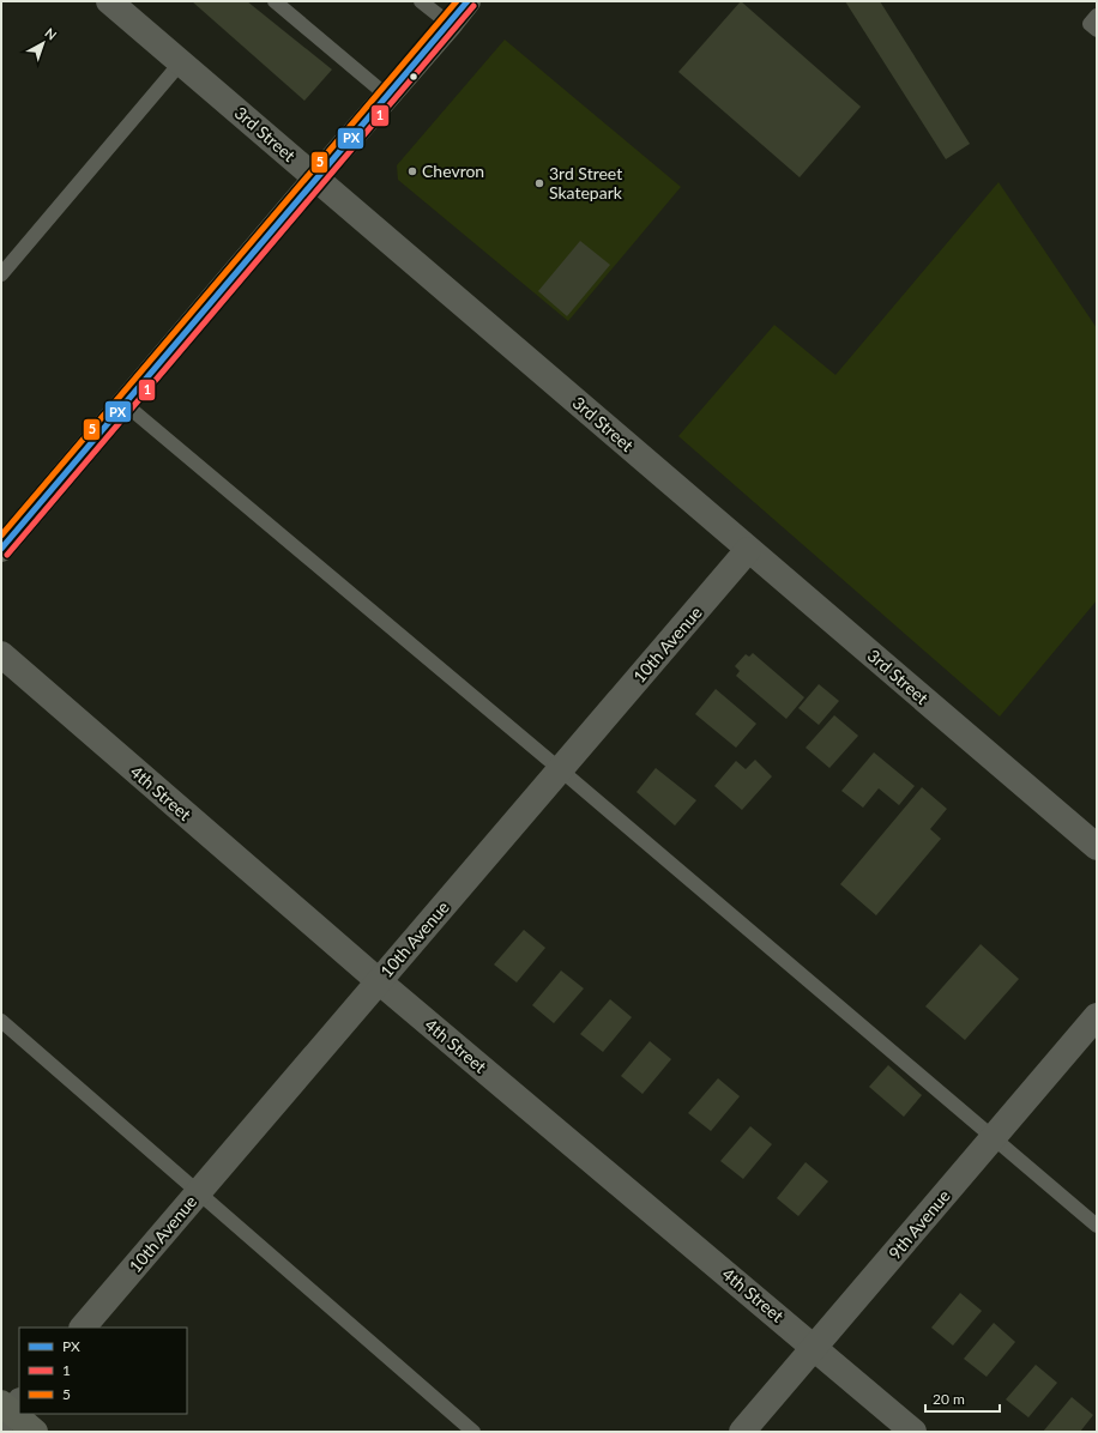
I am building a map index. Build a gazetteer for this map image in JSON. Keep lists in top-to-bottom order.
{
  "streets": {
    "street": [
      "3rd Street",
      "10th Avenue",
      "4th Street",
      "9th Avenue"
    ]
  },
  "crossings": [
    ["3rd Street", "10th Avenue"],
    ["10th Avenue", "4th Street"],
    ["4th Street", "9th Avenue"]
  ],
  "places": ["Chevron", "3rd Street Skatepark"],
  "lines": ["transit line PX", "transit line 5", "transit line 1"],
  "legend": ["PX", "1", "5"],
  "scale_bar": "20 m",
  "north": "top right"
}
